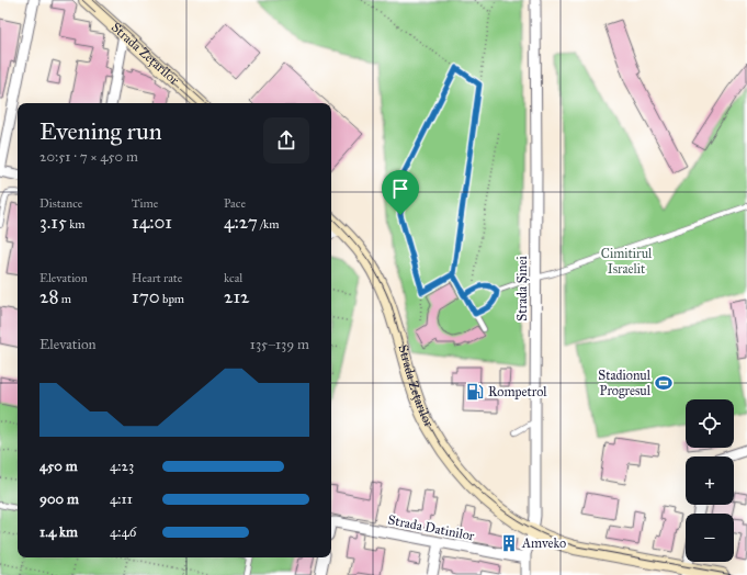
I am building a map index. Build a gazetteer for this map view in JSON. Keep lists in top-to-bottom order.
{
  "streets": {
    "main road": ["Strada Zețarilor"],
    "street": ["Strada Șinei", "Strada Datinilor"]
  },
  "crossings": [
    ["Strada Zețarilor", "Strada Șinei"],
    ["Strada Șinei", "Strada Datinilor"]
  ],
  "parks": ["Cimitirul Israelit"],
  "places": {
    "sports": ["Stadionul Progresul"],
    "fuel station": ["Rompetrol"],
    "building": ["Amveko"]
  },
  "page": {
    "heading": ["Evening run", "20:51 · 7 × 450 m"],
    "stats": [
      ["Distance", "3.15 km"],
      ["Time", "14:01"],
      ["Pace", "4:27 /km"],
      ["Elevation", "28 m"],
      ["Heart rate", "170 bpm"],
      ["kcal", "212"]
    ],
    "chart": ["Elevation", "135–139 m"],
    "map_buttons": ["+", "−"],
    "list": [
      {
        "name": "450 m",
        "note": "4:23"
      },
      {
        "name": "900 m",
        "note": "4:11"
      },
      {
        "name": "1.4 km",
        "note": "4:46"
      }
    ]
  }
}
